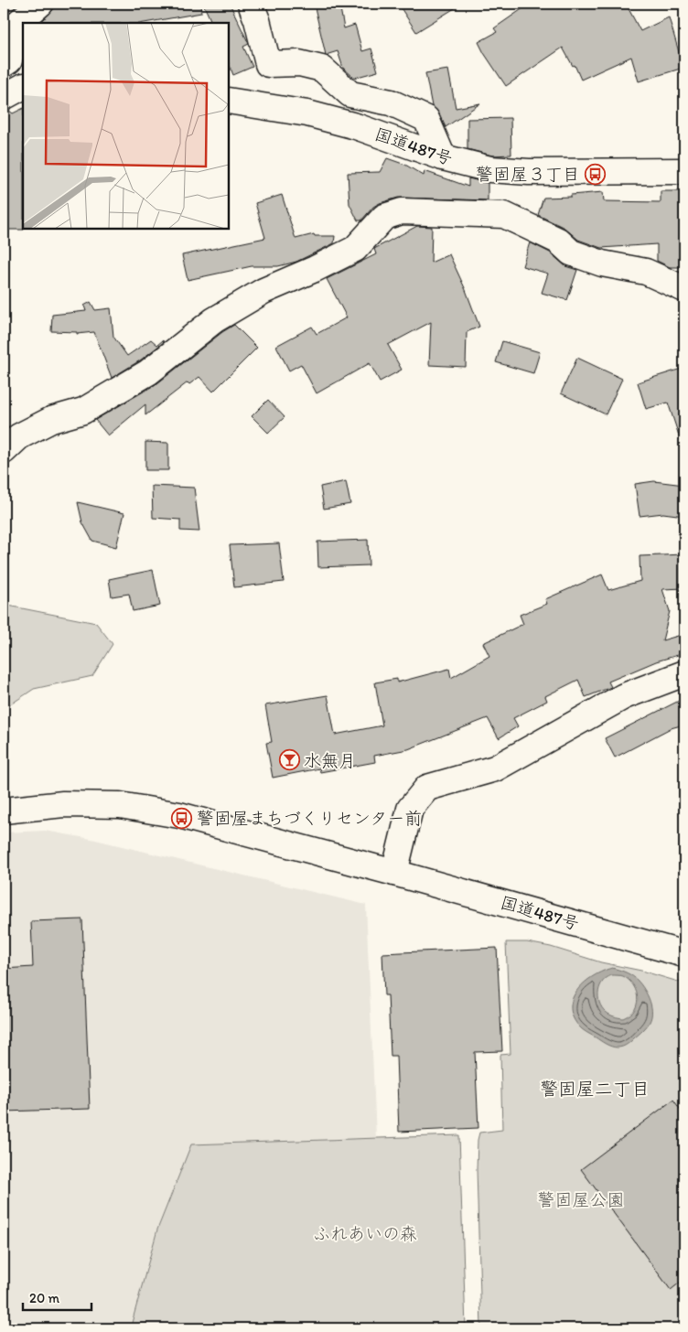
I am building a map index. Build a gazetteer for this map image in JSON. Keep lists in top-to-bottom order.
{
  "streets": {
    "main road": ["国道487号"]
  },
  "districts": ["警固屋二丁目"],
  "parks": ["警固屋公園", "ふれあいの森"],
  "places": {
    "bus stop": ["警固屋３丁目", "警固屋まちづくりセンター前"],
    "bar": ["水無月"]
  },
  "scale_bar": "20 m"
}
